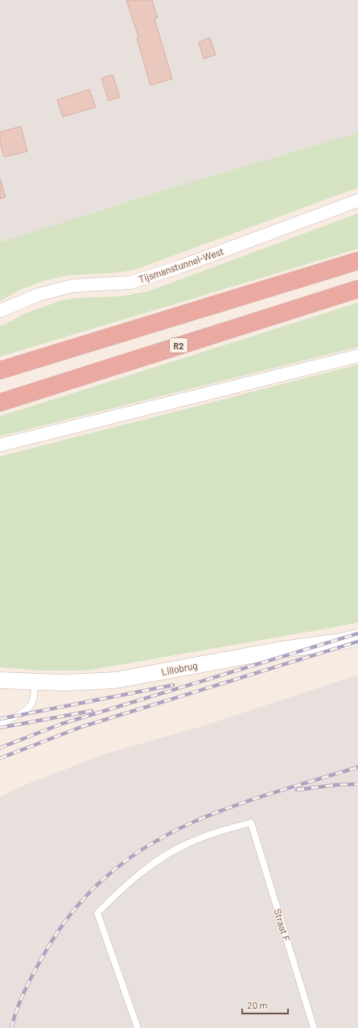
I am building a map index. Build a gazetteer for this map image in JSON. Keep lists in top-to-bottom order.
{
  "streets": {
    "highway": ["R2"],
    "street": ["Tijsmanstunnel-West", "Lillobrug"],
    "lane": ["Straat F"]
  },
  "scale_bar": "20 m"
}
